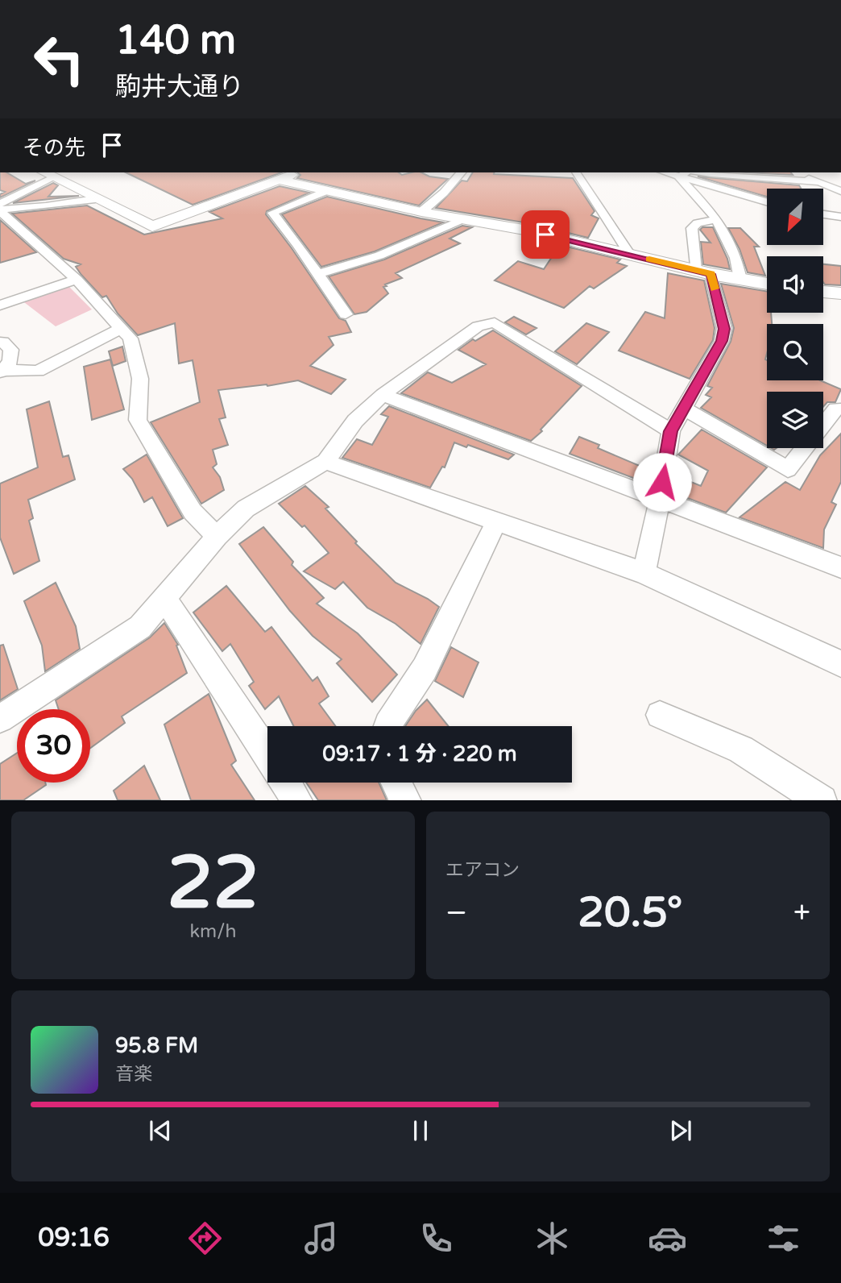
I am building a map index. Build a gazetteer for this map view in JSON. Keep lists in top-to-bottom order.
{
  "north": "bottom left",
  "page": {
    "turn": ["140 m", "駒井大通り"],
    "then": "その先",
    "limit": "30",
    "trip": "09:17 · 1 分 · 220 m",
    "tile": [
      ["22", "km/h"],
      "エアコン"
    ],
    "heat": ["−", "20.5°", "+"],
    "song": ["95.8 FM", "音楽"],
    "tabs": "09:16"
  }
}
